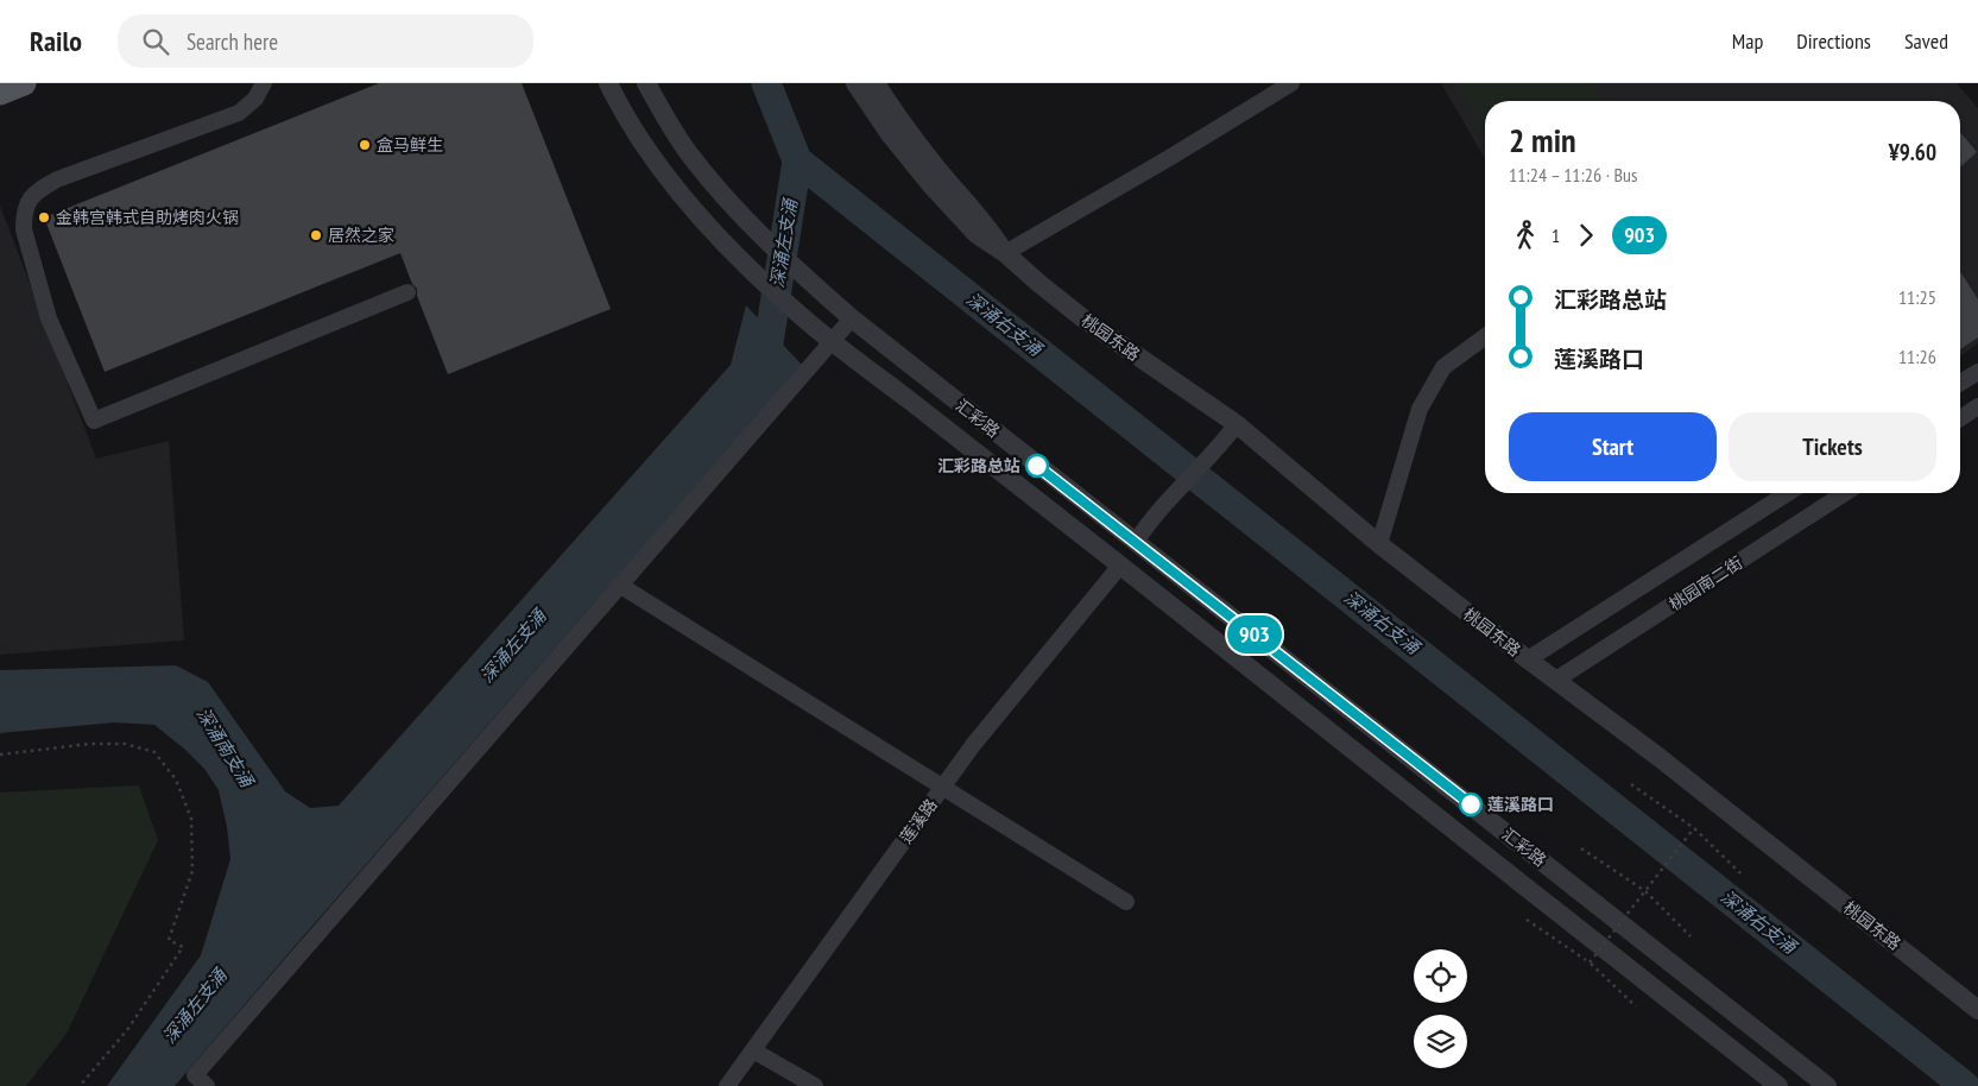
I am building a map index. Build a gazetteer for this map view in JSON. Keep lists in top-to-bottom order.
{
  "streets": {
    "street": [
      "桃园东路",
      "汇彩路",
      "桃园南二街",
      "莲溪路"
    ]
  },
  "crossings": [
    ["桃园东路", "桃园南二街"],
    ["汇彩路", "莲溪路"]
  ],
  "water": ["深涌左支涌", "深涌右支涌", "深涌南支涌"],
  "places": [
    "盒马鲜生",
    "金韩宫韩式自助烤肉火锅",
    "居然之家",
    "汇彩路总站",
    "莲溪路口"
  ],
  "lines": ["bus line 903"],
  "page": {
    "header": "Railo",
    "search": "Search here",
    "nav": ["Map", "Directions", "Saved"],
    "on_map": "903",
    "heading": ["2 min", "11:24 – 11:26 · Bus", "¥9.60"],
    "legs": ["1", "903"],
    "list": [
      {
        "name": "汇彩路总站",
        "value": "11:25"
      },
      {
        "name": "莲溪路口",
        "value": "11:26"
      }
    ],
    "buttons": ["Start", "Tickets"]
  }
}
